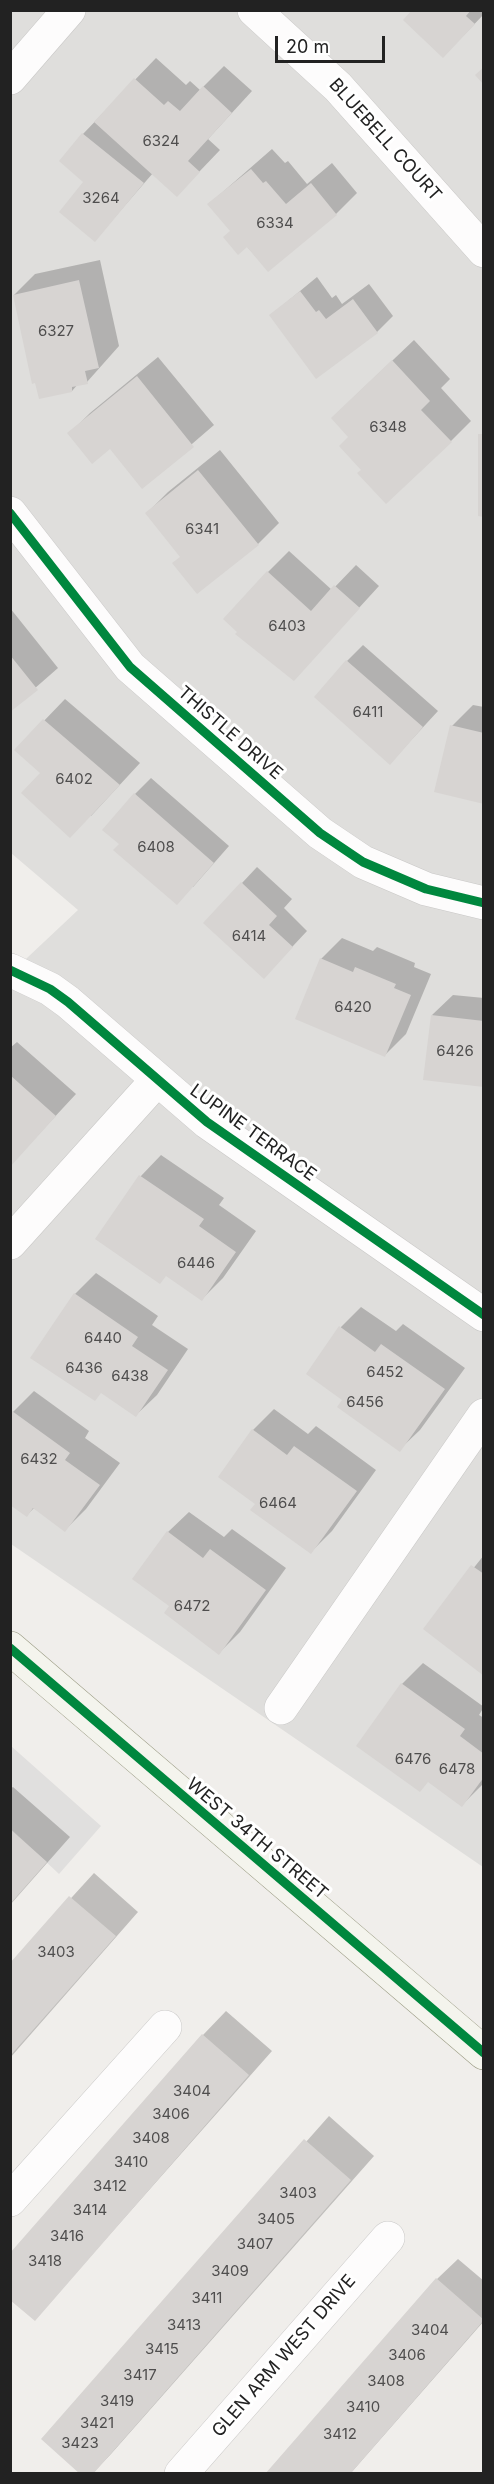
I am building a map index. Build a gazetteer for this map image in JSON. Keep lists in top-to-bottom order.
{
  "streets": {
    "street": [
      "BLUEBELL COURT",
      "THISTLE DRIVE",
      "LUPINE TERRACE",
      "WEST 34TH STREET",
      "GLEN ARM WEST DRIVE"
    ]
  },
  "house_numbers": [
    "6324",
    "3264",
    "6334",
    "6327",
    "6348",
    "6341",
    "6403",
    "6411",
    "6402",
    "6408",
    "6414",
    "6420",
    "6426",
    "6446",
    "6440",
    "6436",
    "6452",
    "6438",
    "6456",
    "6432",
    "6464",
    "6472",
    "6476",
    "6478",
    "3403",
    "3404",
    "3406",
    "3408",
    "3410",
    "3412",
    "3403",
    "3414",
    "3405",
    "3416",
    "3407",
    "3418",
    "3409",
    "3411",
    "3413",
    "3404",
    "3415",
    "3406",
    "3417",
    "3408",
    "3419",
    "3410",
    "3421",
    "3412",
    "3423"
  ],
  "scale_bar": "20 m"
}
